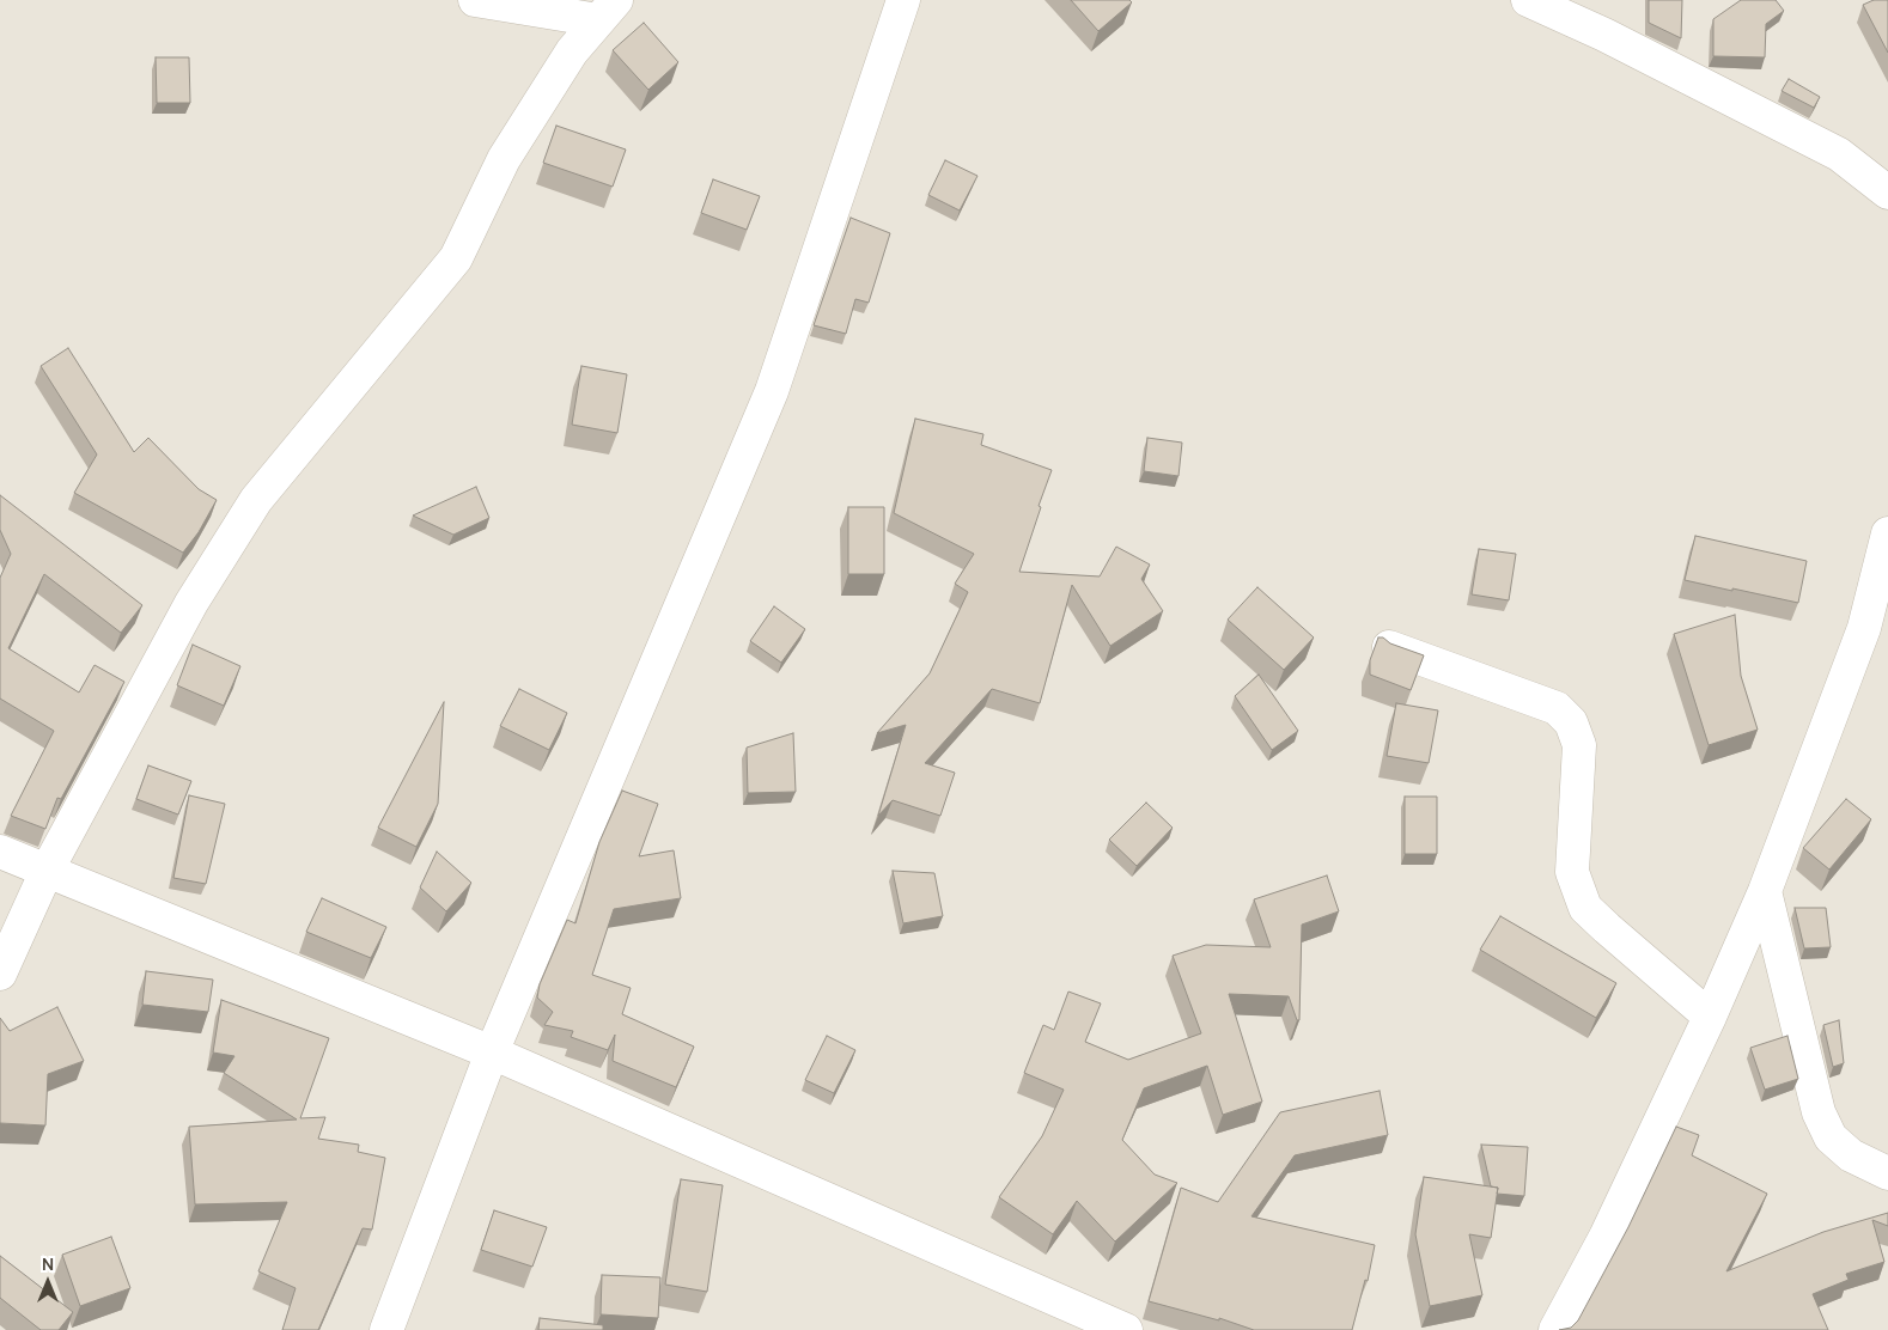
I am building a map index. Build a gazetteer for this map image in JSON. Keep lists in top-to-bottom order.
{
  "north": "top"
}
